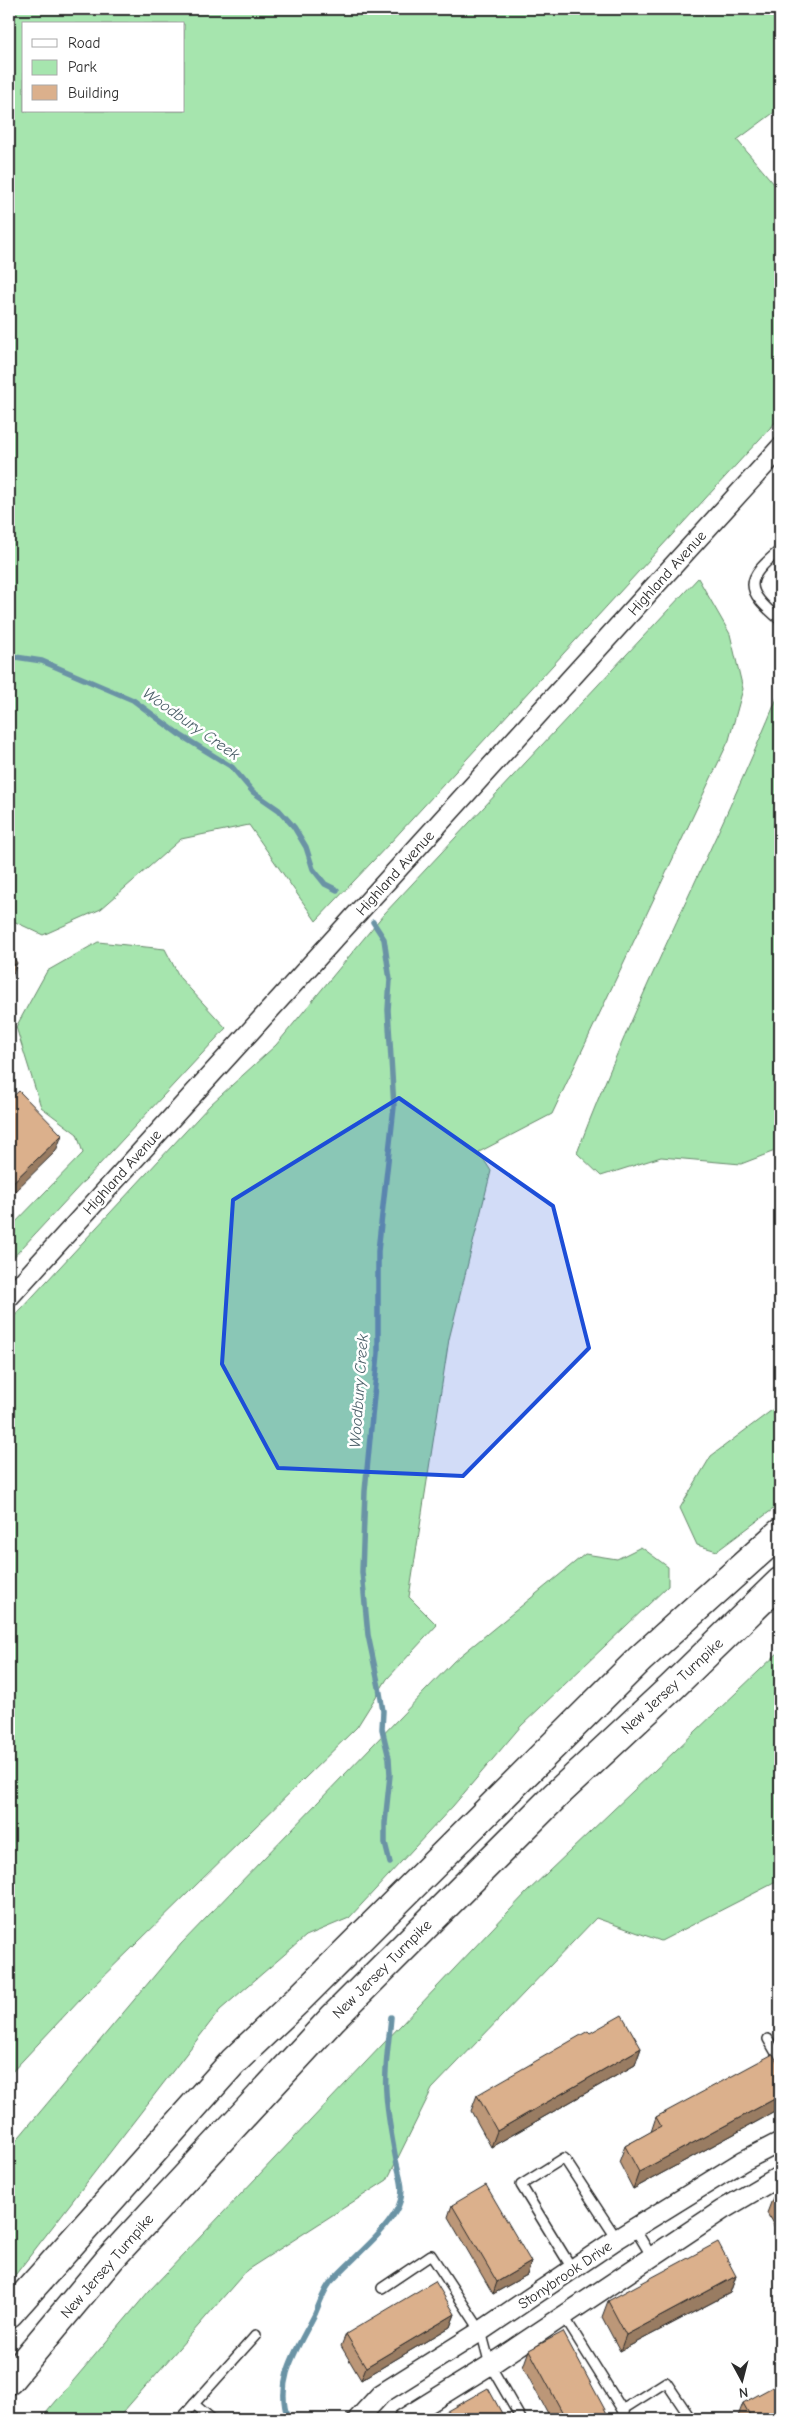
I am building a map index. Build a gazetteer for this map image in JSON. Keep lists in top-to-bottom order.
{
  "streets": {
    "highway": ["New Jersey Turnpike"],
    "street": ["Highland Avenue", "Stonybrook Drive"]
  },
  "water": ["Woodbury Creek"],
  "legend": ["Road", "Park", "Building"],
  "north": "bottom"
}
